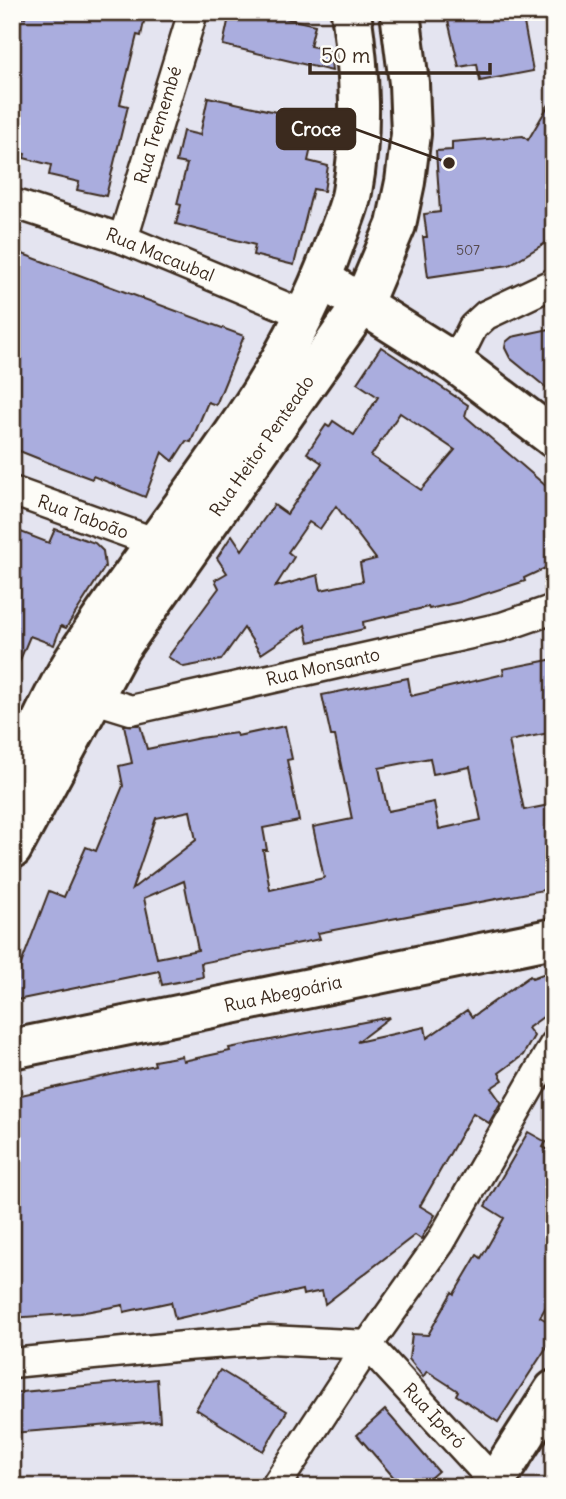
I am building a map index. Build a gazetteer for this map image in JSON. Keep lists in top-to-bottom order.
{
  "streets": {
    "main road": ["Rua Heitor Penteado", "Rua Abegoária"],
    "street": [
      "Rua Tremembé",
      "Rua Macaubal",
      "Rua Taboão",
      "Rua Monsanto",
      "Rua Iperó"
    ]
  },
  "crossings": [
    ["Rua Tremembé", "Rua Macaubal"],
    ["Rua Macaubal", "Rua Heitor Penteado"],
    ["Rua Heitor Penteado", "Rua Taboão"],
    ["Rua Heitor Penteado", "Rua Monsanto"]
  ],
  "places": ["Croce"],
  "house_numbers": ["507"],
  "scale_bar": "50 m"
}
